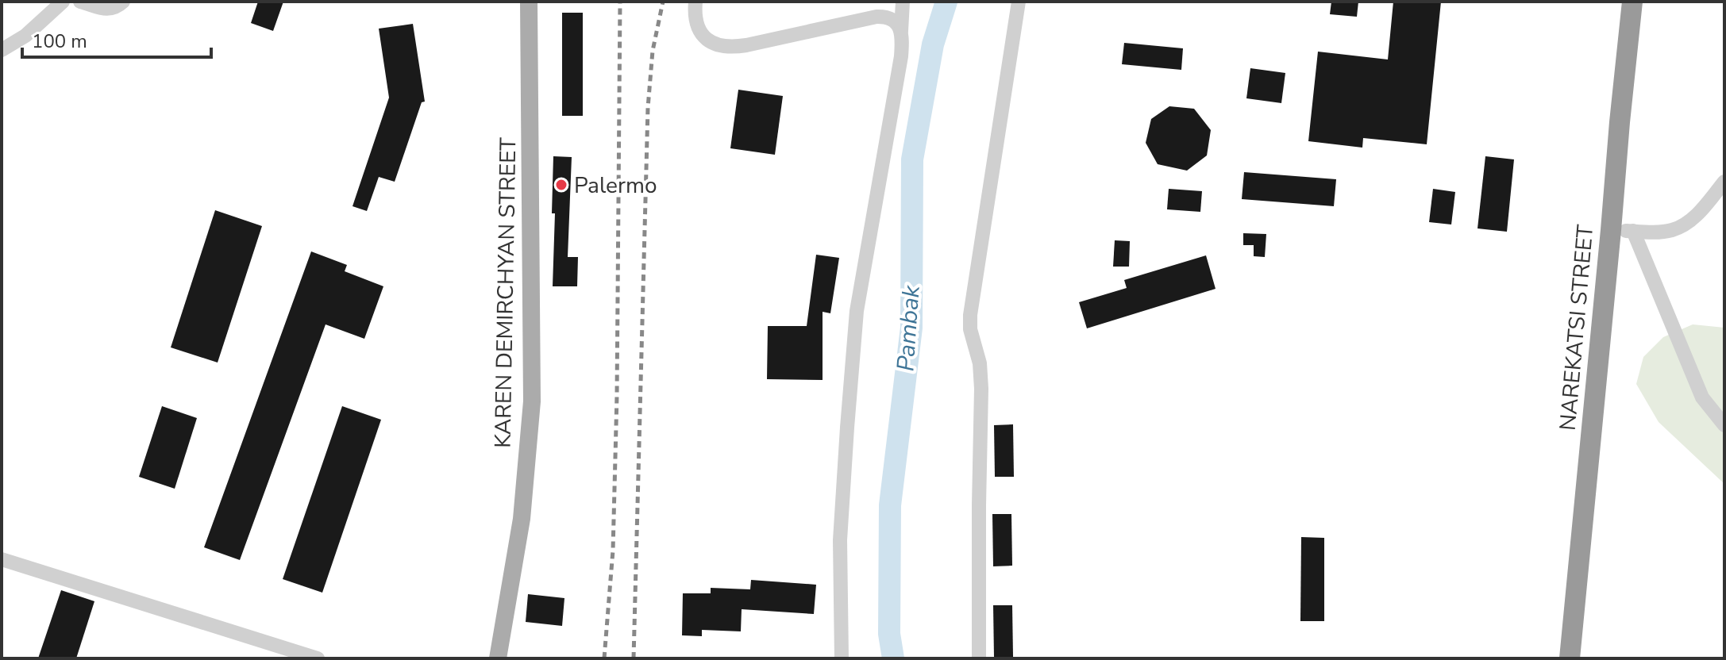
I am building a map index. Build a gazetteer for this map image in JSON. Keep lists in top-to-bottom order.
{
  "streets": {
    "highway": ["NAREKATSI STREET"],
    "main road": ["KAREN DEMIRCHYAN STREET"]
  },
  "water": ["Pambak"],
  "places": ["Palermo"],
  "scale_bar": "100 m"
}
